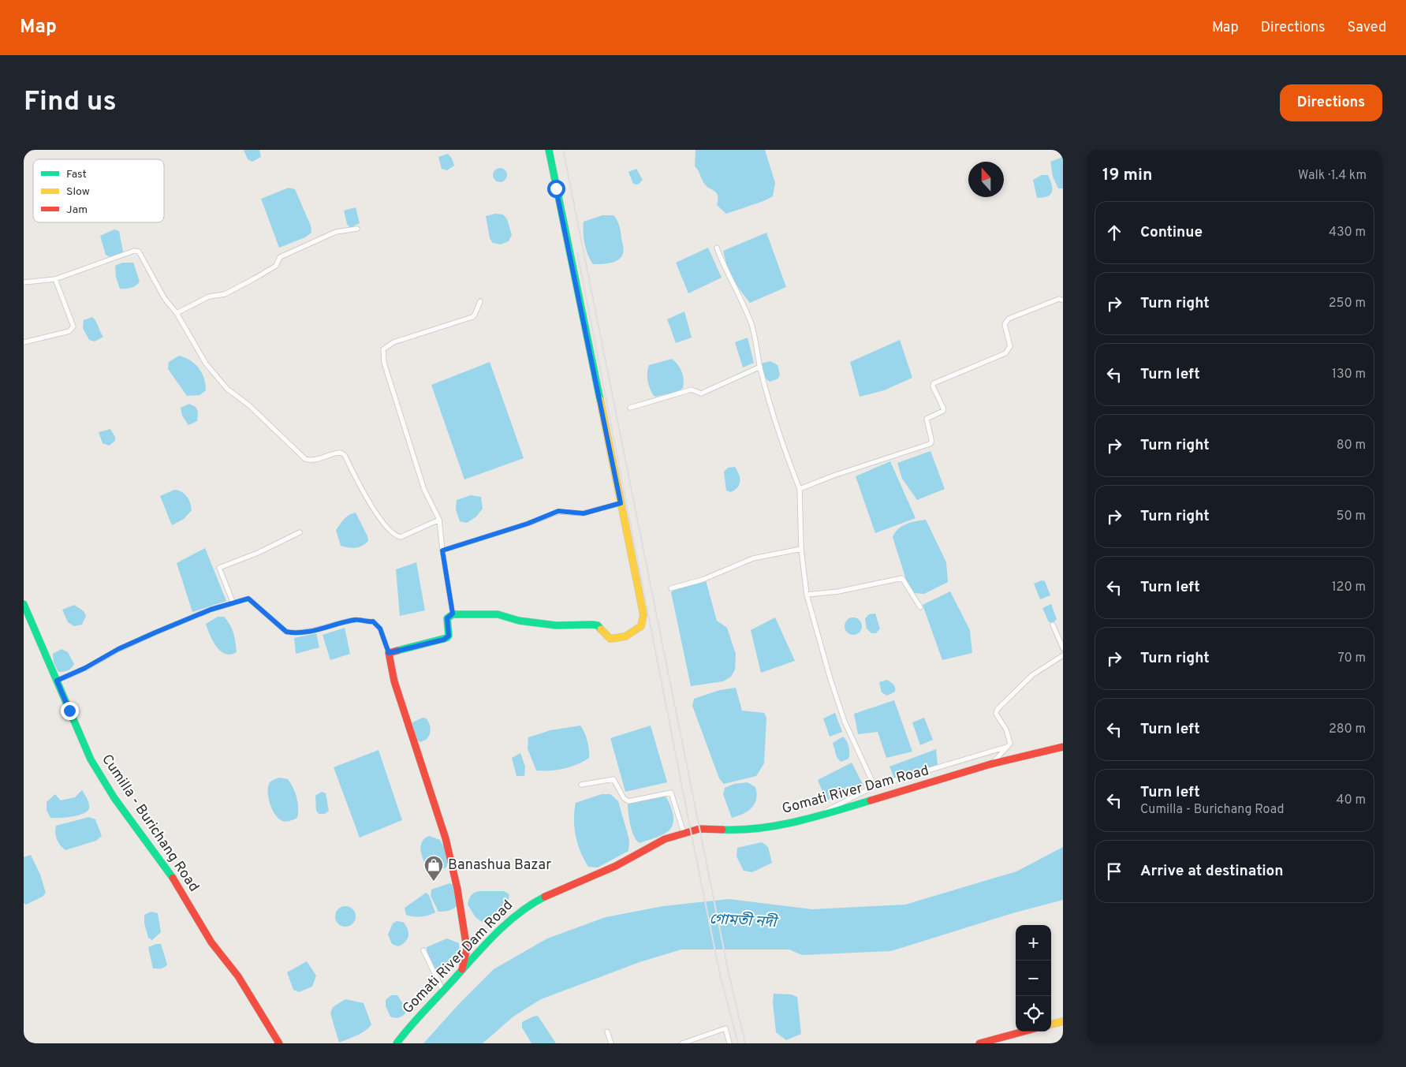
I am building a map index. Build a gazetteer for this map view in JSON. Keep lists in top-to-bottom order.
{
  "streets": {
    "main road": ["Gomati River Dam Road", "Cumilla - Burichang Road"]
  },
  "water": ["গোমতী নদী"],
  "places": {
    "shop": ["Banashua Bazar"]
  },
  "legend": ["Fast", "Slow", "Jam"],
  "north": "top",
  "page": {
    "header": "Map",
    "nav": ["Map", "Directions", "Saved"],
    "buttons": "Directions",
    "title": "Find us",
    "heading": ["19 min", "Walk · 1.4 km"],
    "list": [
      ["Continue", "430 m"],
      ["Turn right", "250 m"],
      ["Turn left", "130 m"],
      ["Turn right", "80 m"],
      ["Turn right", "50 m"],
      ["Turn left", "120 m"],
      ["Turn right", "70 m"],
      ["Turn left", "280 m"],
      ["Turn left", "Cumilla - Burichang Road", "40 m"],
      "Arrive at destination"
    ],
    "map_buttons": ["+", "−"]
  }
}
